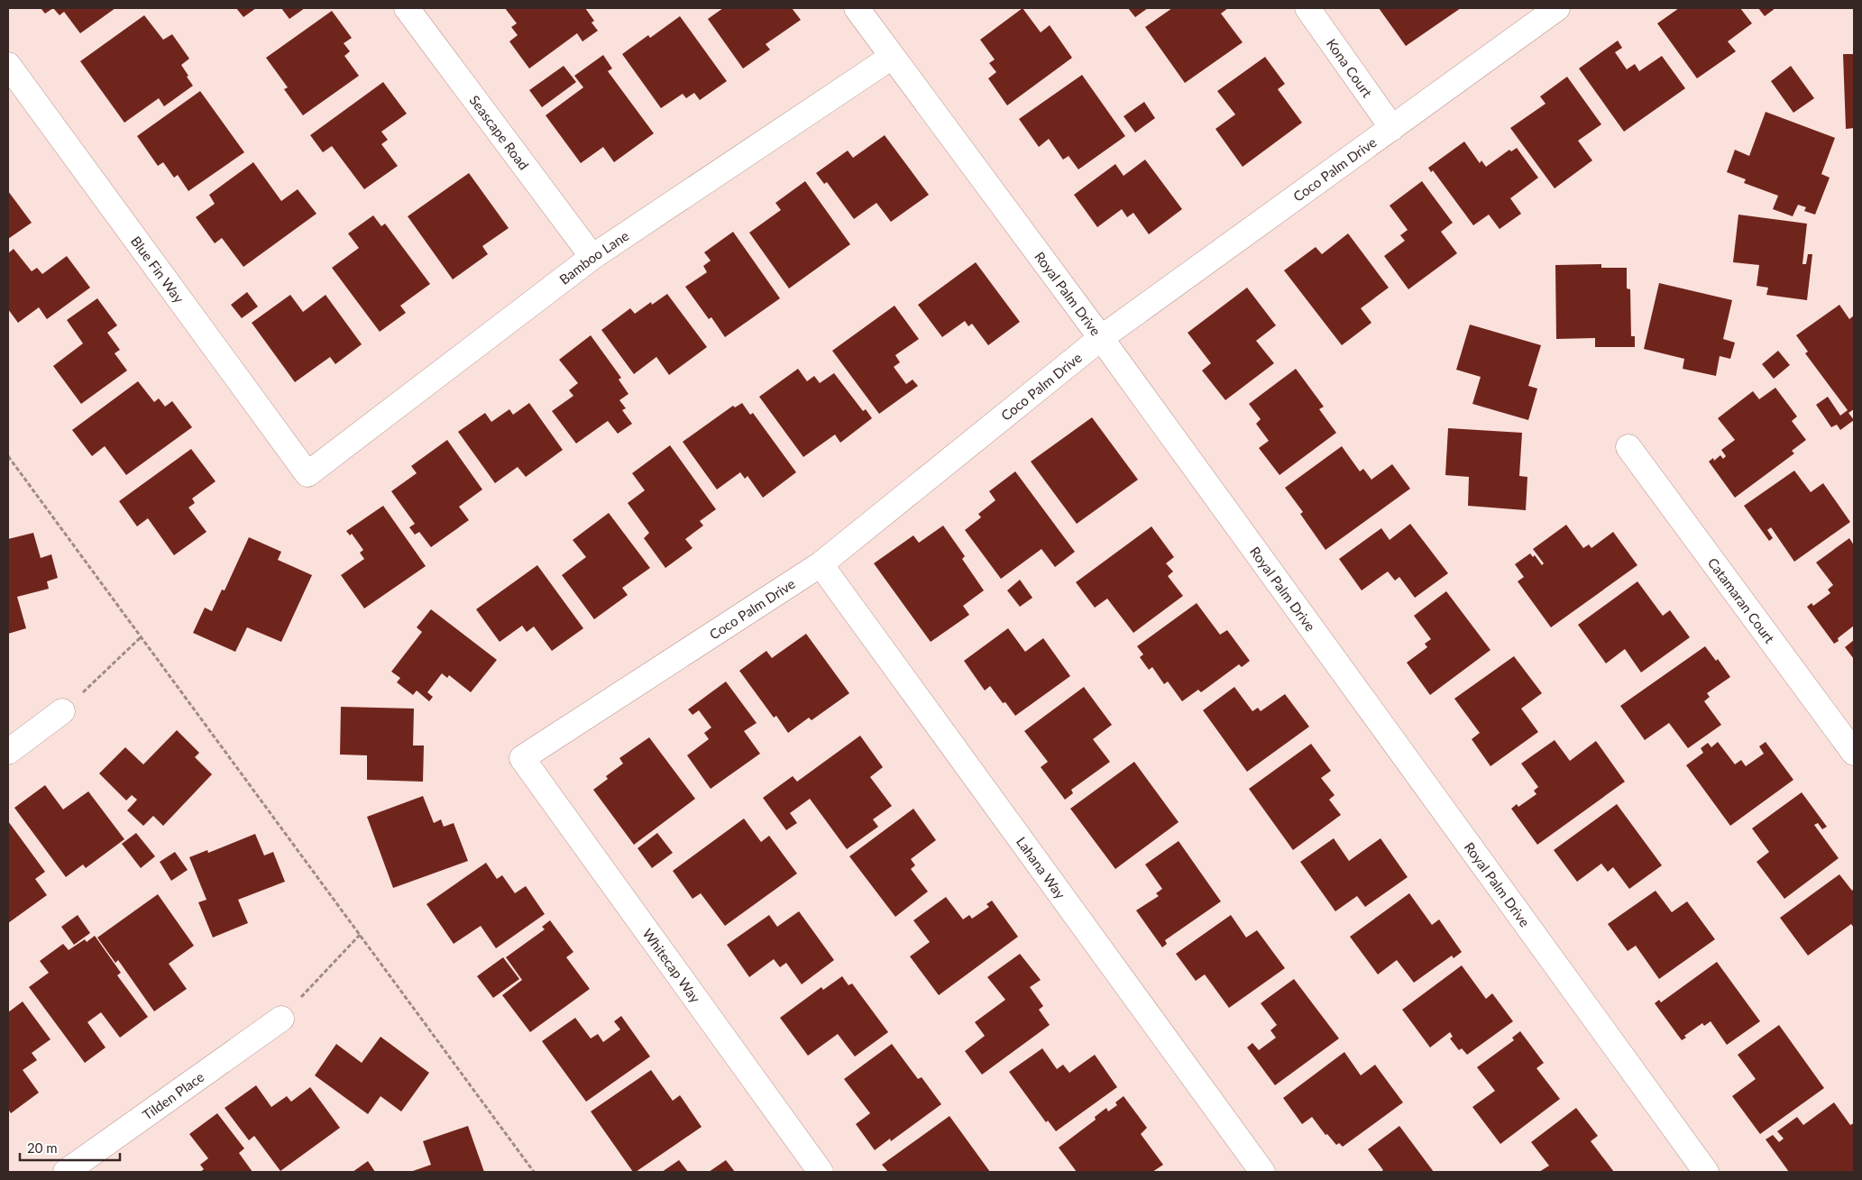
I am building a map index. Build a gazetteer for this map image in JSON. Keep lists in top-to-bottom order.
{
  "streets": {
    "street": [
      "Kona Court",
      "Seascape Road",
      "Coco Palm Drive",
      "Bamboo Lane",
      "Blue Fin Way",
      "Royal Palm Drive",
      "Catamaran Court",
      "Lahana Way",
      "Whitecap Way",
      "Tilden Place"
    ]
  },
  "crossings": [
    ["Kona Court", "Coco Palm Drive"],
    ["Seascape Road", "Bamboo Lane"],
    ["Coco Palm Drive", "Royal Palm Drive"],
    ["Coco Palm Drive", "Lahana Way"],
    ["Coco Palm Drive", "Whitecap Way"],
    ["Bamboo Lane", "Blue Fin Way"],
    ["Bamboo Lane", "Royal Palm Drive"]
  ],
  "scale_bar": "20 m"
}
